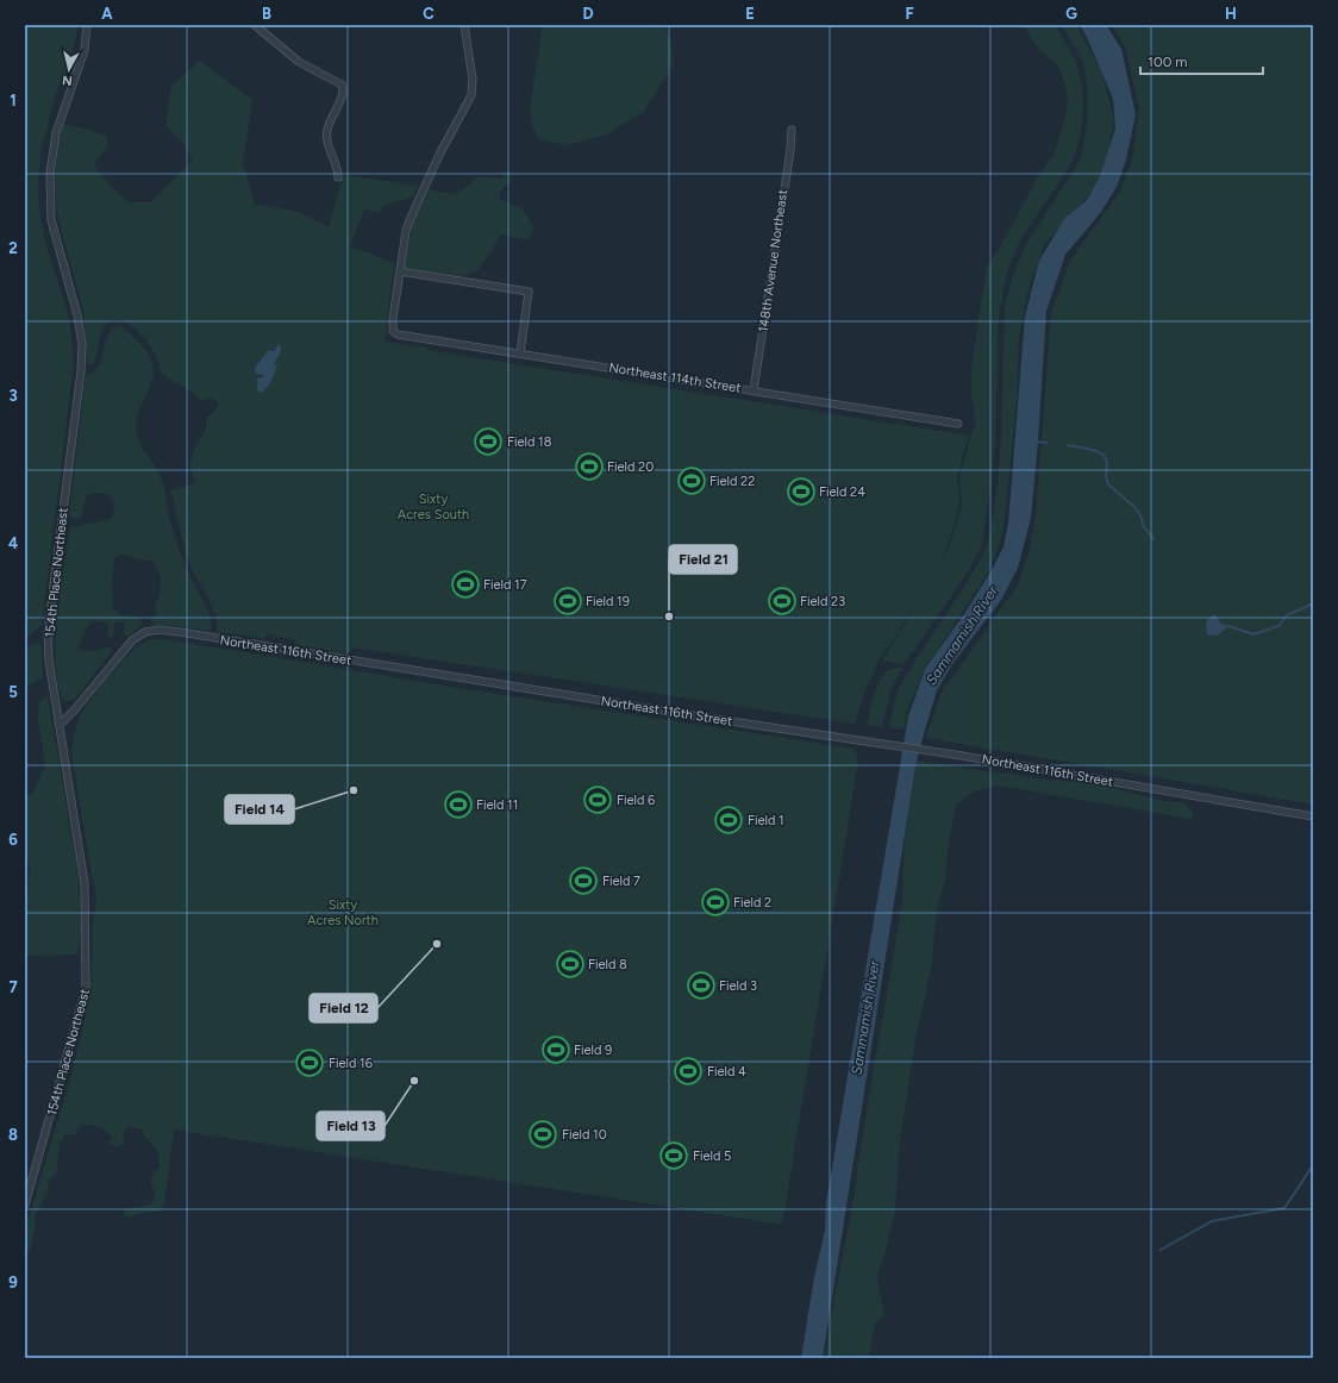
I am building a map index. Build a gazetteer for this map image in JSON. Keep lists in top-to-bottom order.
{
  "streets": {
    "street": [
      "148th Avenue Northeast",
      "Northeast 114th Street",
      "154th Place Northeast",
      "Northeast 116th Street"
    ]
  },
  "crossings": [
    ["148th Avenue Northeast", "Northeast 114th Street"],
    ["154th Place Northeast", "Northeast 116th Street"]
  ],
  "water": ["Sammamish River"],
  "parks": ["Sixty Acres South", "Sixty Acres North"],
  "places": {
    "sports": [
      "Field 18",
      "Field 20",
      "Field 22",
      "Field 24",
      "Field 17",
      "Field 19",
      "Field 23",
      "Field 6",
      "Field 11",
      "Field 1",
      "Field 7",
      "Field 2",
      "Field 8",
      "Field 3",
      "Field 9",
      "Field 16",
      "Field 4",
      "Field 10",
      "Field 5"
    ],
    "other": [
      "Field 21",
      "Field 14",
      "Field 12",
      "Field 13"
    ]
  },
  "scale_bar": "100 m",
  "north": "bottom",
  "grid": {
    "columns": [
      "A",
      "B",
      "C",
      "D",
      "E",
      "F",
      "G",
      "H"
    ],
    "rows": [
      "1",
      "2",
      "3",
      "4",
      "5",
      "6",
      "7",
      "8",
      "9"
    ]
  }
}
